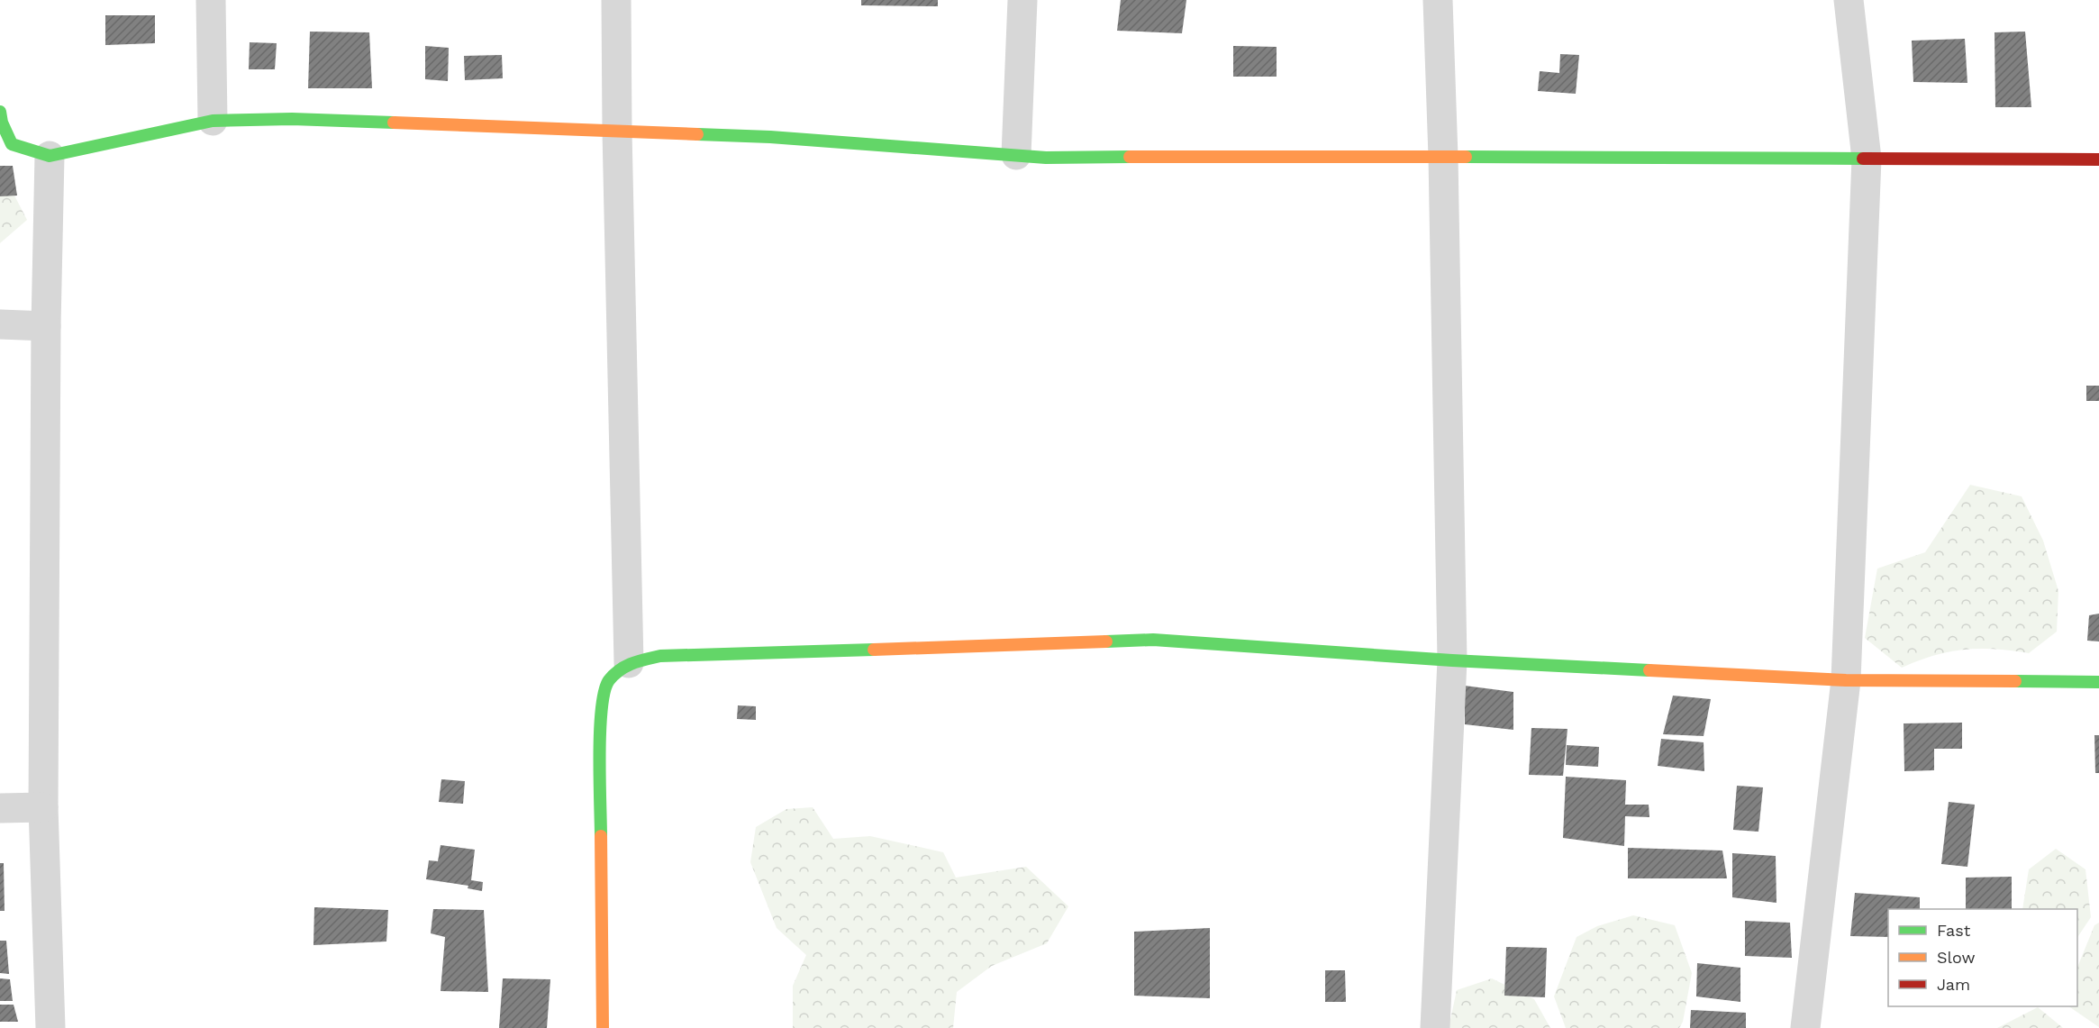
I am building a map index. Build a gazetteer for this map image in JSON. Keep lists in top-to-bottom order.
{
  "legend": ["Fast", "Slow", "Jam"]
}
